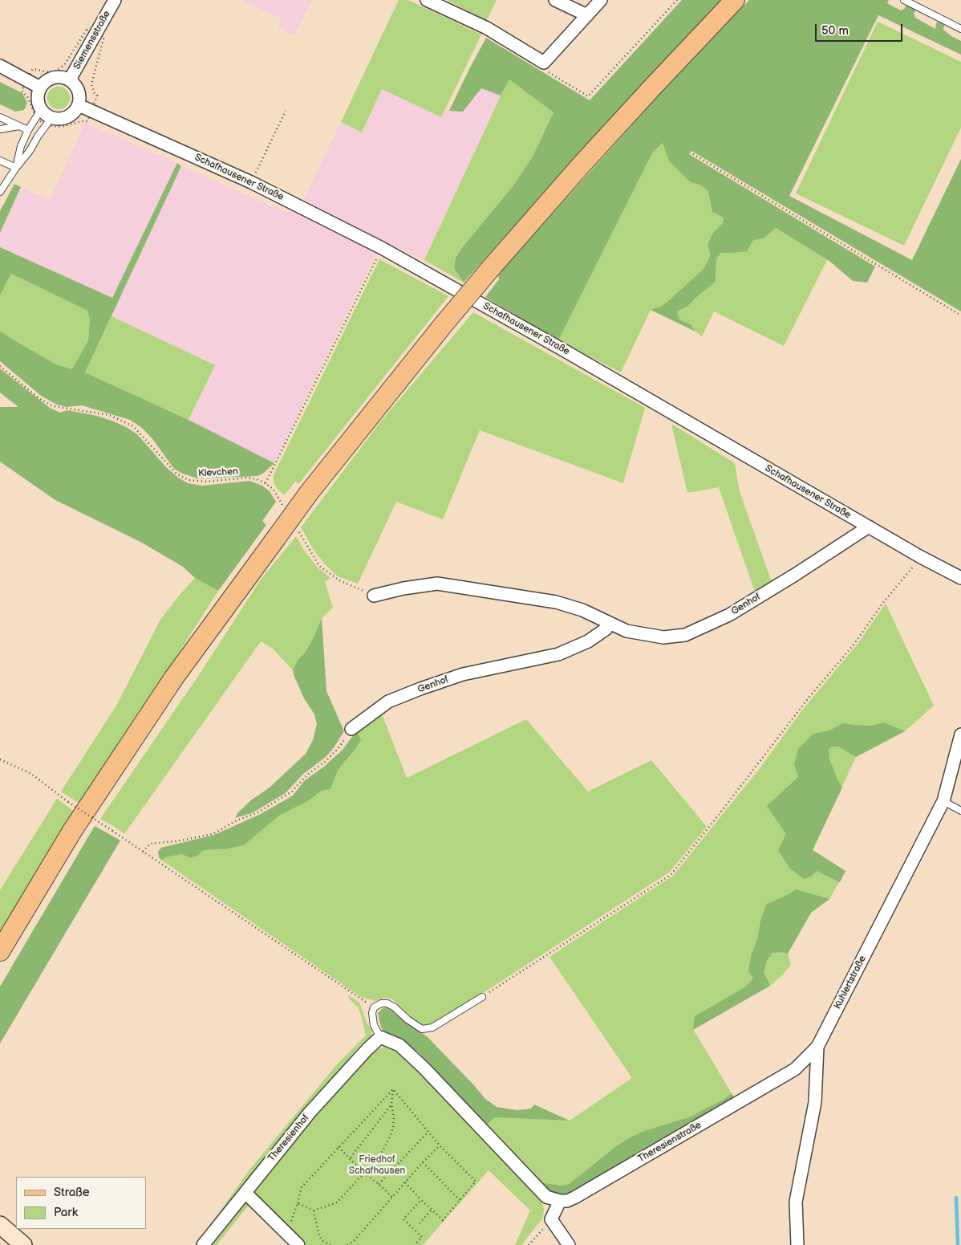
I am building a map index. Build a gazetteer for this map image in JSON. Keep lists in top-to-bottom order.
{
  "streets": {
    "street": [
      "Siemensstraße",
      "Schafhausener Straße",
      "Genhof",
      "Kuhlertstraße",
      "Theresienhof",
      "Theresienstraße"
    ],
    "path": ["Klevchen"]
  },
  "crossings": [
    ["Siemensstraße", "Schafhausener Straße"],
    ["Schafhausener Straße", "Genhof"],
    ["Kuhlertstraße", "Theresienstraße"]
  ],
  "parks": ["Friedhof Schafhausen"],
  "legend": ["Straße", "Park"],
  "scale_bar": "50 m"
}
